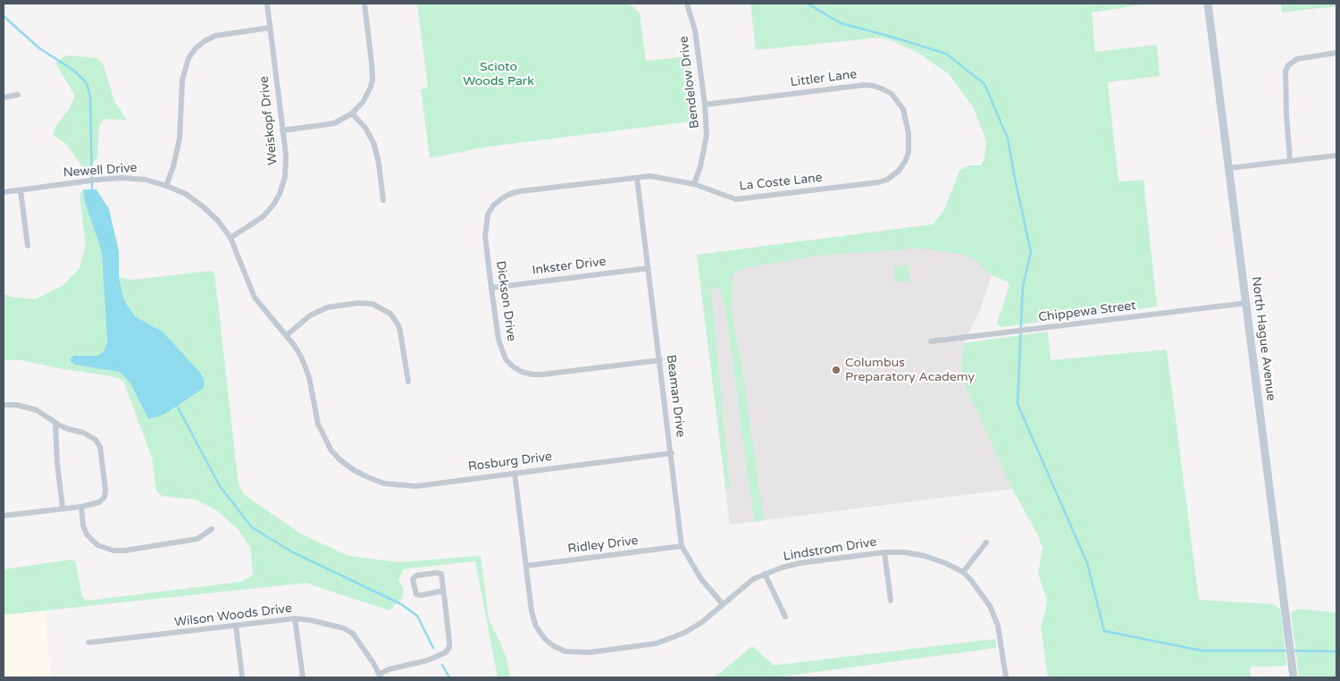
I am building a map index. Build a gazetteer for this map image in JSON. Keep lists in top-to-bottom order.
{
  "streets": {
    "main road": ["North Hague Avenue"],
    "street": [
      "Littler Lane",
      "Bendelow Drive",
      "Weiskopf Drive",
      "Newell Drive",
      "La Coste Lane",
      "Inkster Drive",
      "Dickson Drive",
      "Chippewa Street",
      "Beaman Drive",
      "Rosburg Drive",
      "Ridley Drive",
      "Lindstrom Drive",
      "Wilson Woods Drive"
    ]
  },
  "crossings": [
    ["Littler Lane", "Bendelow Drive"],
    ["Littler Lane", "La Coste Lane"],
    ["Bendelow Drive", "La Coste Lane"],
    ["Weiskopf Drive", "Newell Drive"],
    ["Newell Drive", "Rosburg Drive"],
    ["La Coste Lane", "Dickson Drive"],
    ["La Coste Lane", "Beaman Drive"],
    ["Inkster Drive", "Dickson Drive"],
    ["Inkster Drive", "Beaman Drive"],
    ["Dickson Drive", "Beaman Drive"],
    ["Chippewa Street", "North Hague Avenue"],
    ["Beaman Drive", "Rosburg Drive"],
    ["Beaman Drive", "Ridley Drive"],
    ["Beaman Drive", "Lindstrom Drive"],
    ["Rosburg Drive", "Lindstrom Drive"],
    ["Ridley Drive", "Lindstrom Drive"]
  ],
  "parks": ["Scioto Woods Park"],
  "places": ["Columbus Preparatory Academy"]
}
